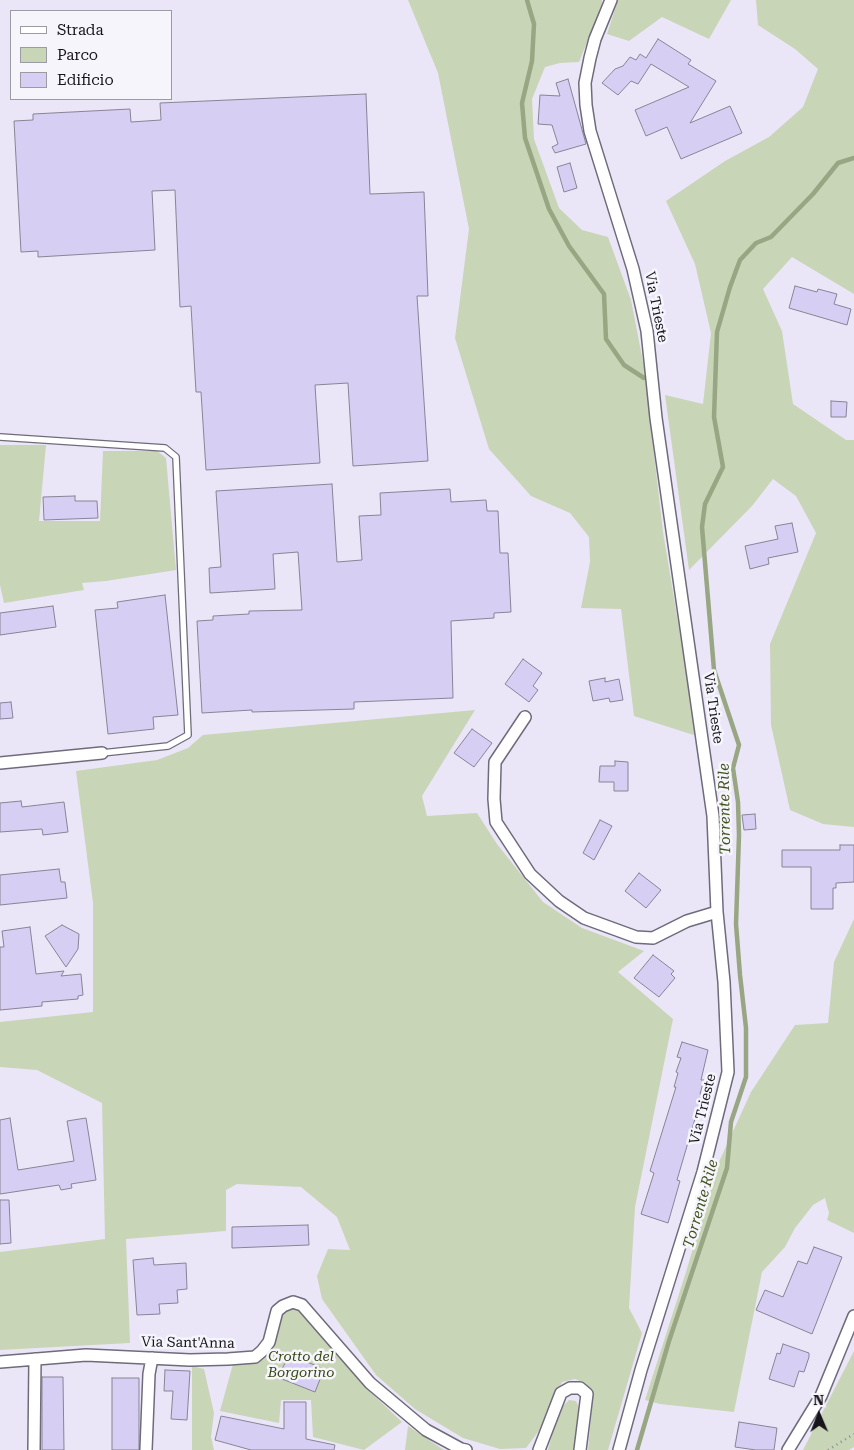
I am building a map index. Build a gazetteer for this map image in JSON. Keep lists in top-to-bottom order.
{
  "streets": {
    "street": ["Via Trieste", "Via Sant'Anna"]
  },
  "water": ["Torrente Rile"],
  "parks": ["Crotto del Borgorino"],
  "legend": ["Strada", "Parco", "Edificio"],
  "north": "top"
}
